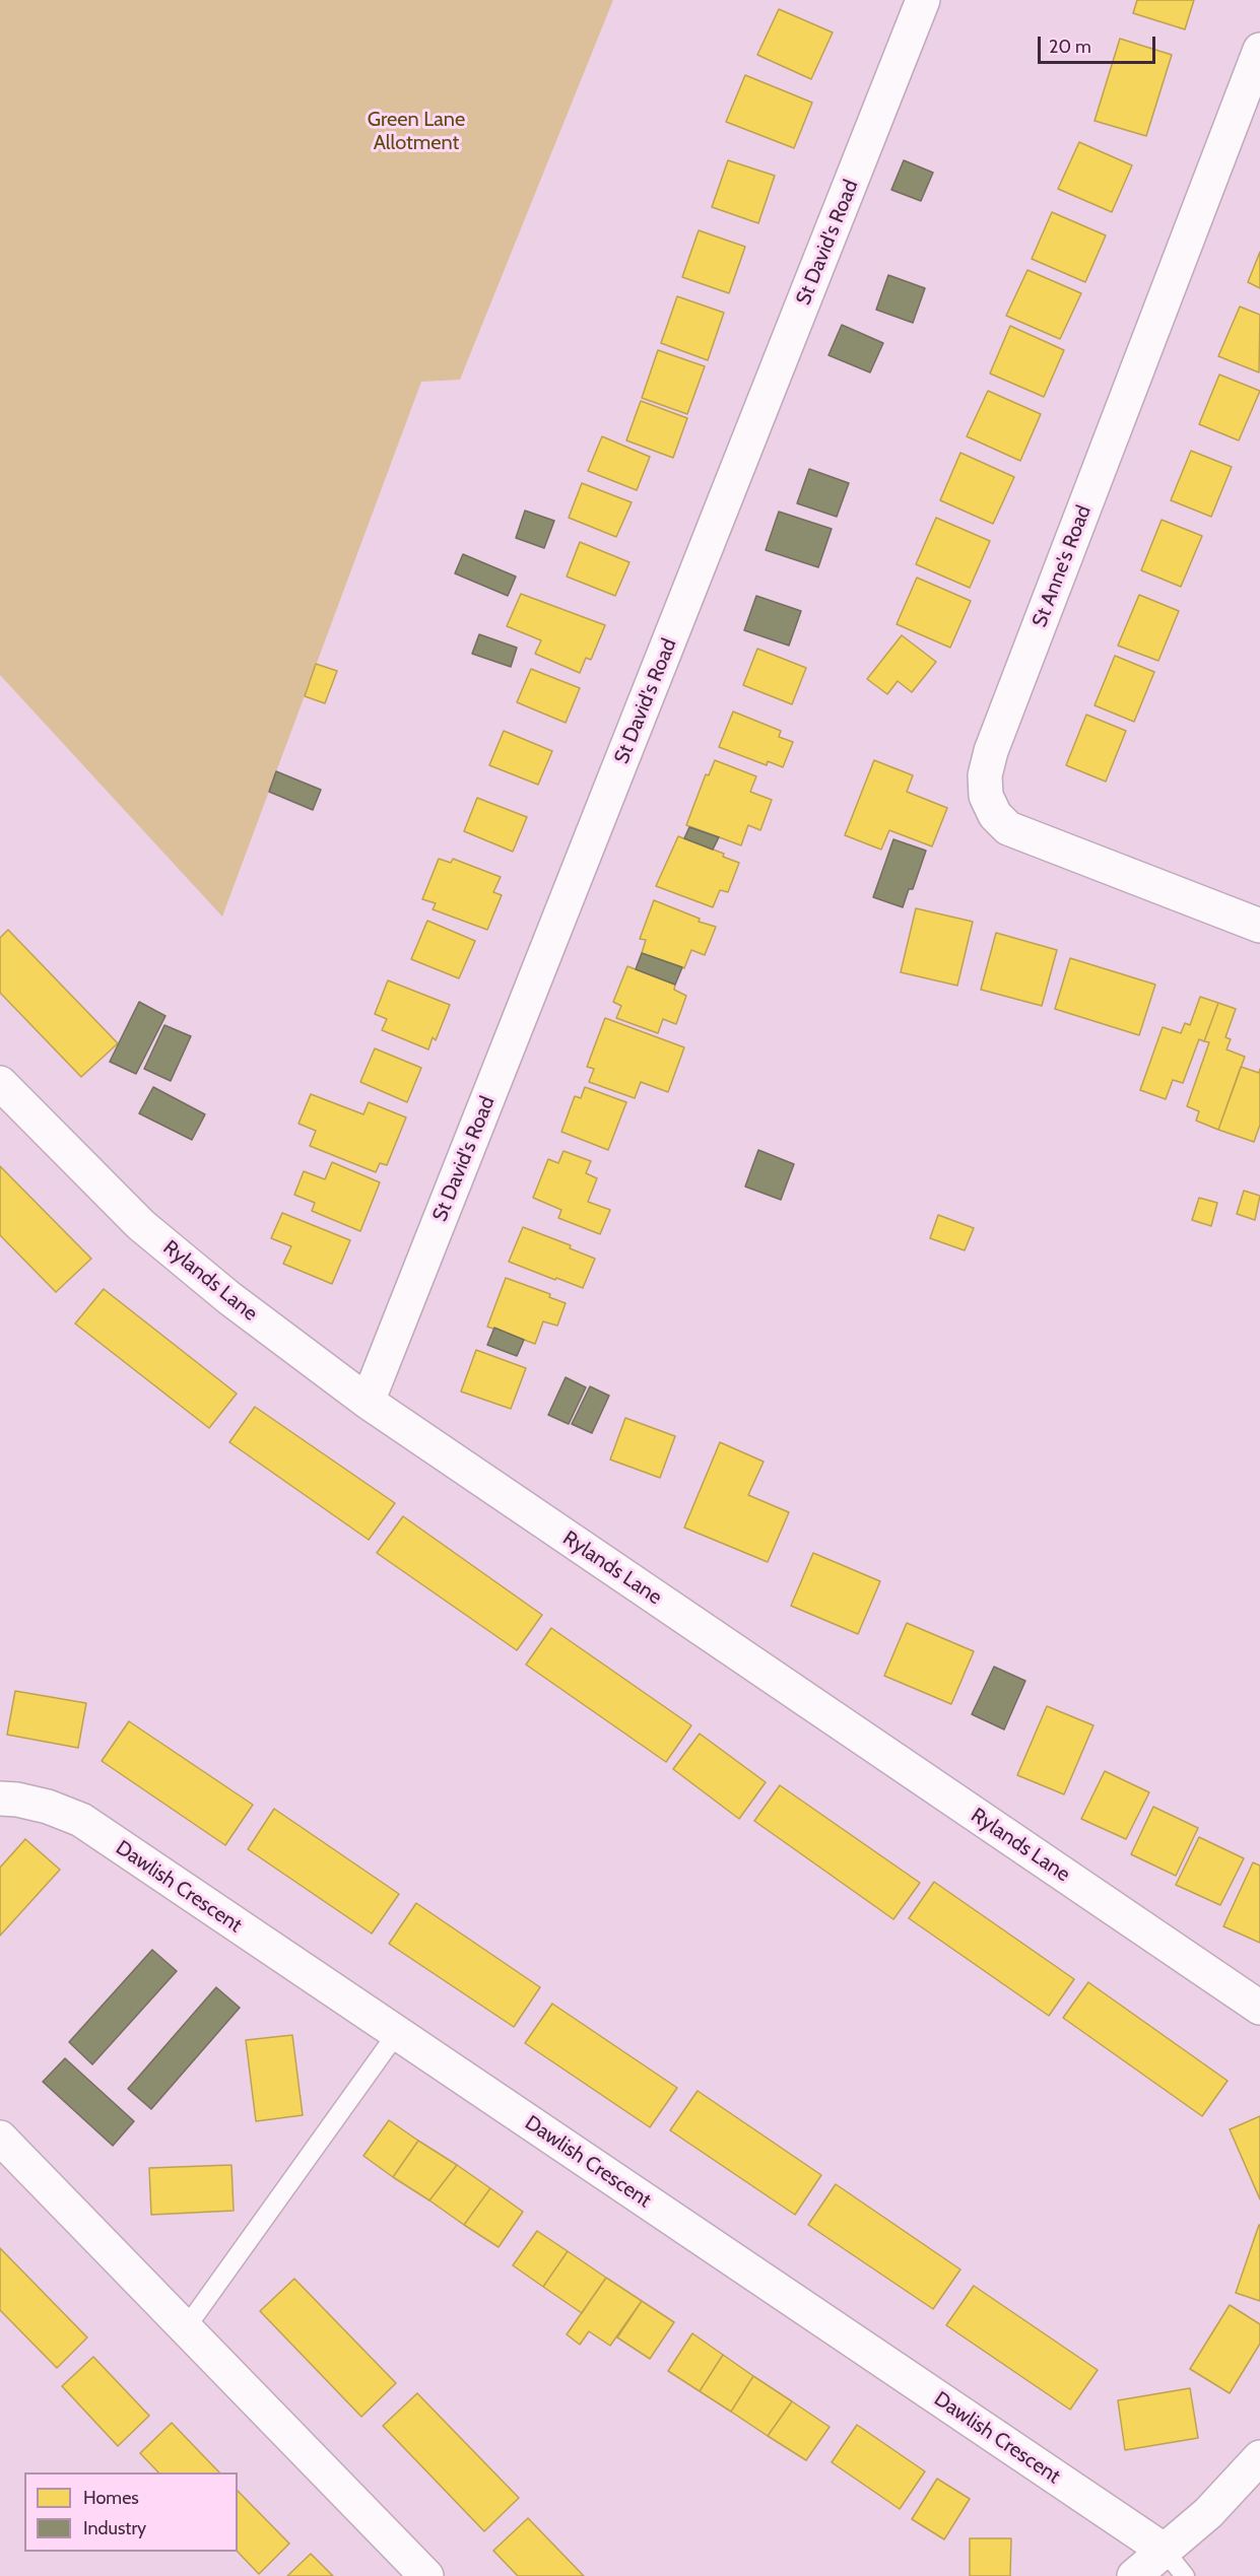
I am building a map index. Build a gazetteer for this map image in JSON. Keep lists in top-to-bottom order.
{
  "streets": {
    "street": [
      "St David's Road",
      "St Anne's Road",
      "Rylands Lane",
      "Dawlish Crescent"
    ]
  },
  "crossings": [
    ["St David's Road", "Rylands Lane"]
  ],
  "parks": ["Green Lane Allotment"],
  "legend": ["Homes", "Industry"],
  "scale_bar": "20 m"
}
